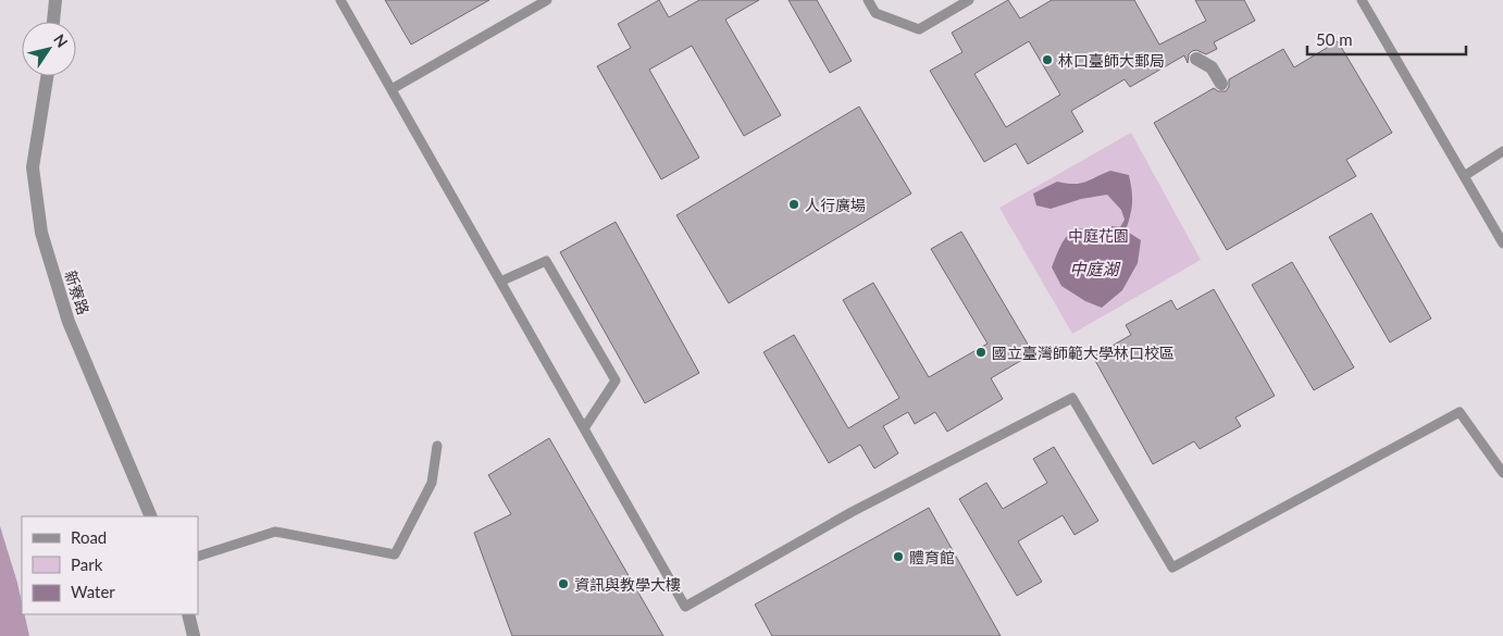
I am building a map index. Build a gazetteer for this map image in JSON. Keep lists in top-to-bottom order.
{
  "streets": {
    "street": ["新寮路"]
  },
  "water": ["中庭湖"],
  "parks": ["中庭花園"],
  "places": [
    "林口臺師大郵局",
    "人行廣場",
    "國立臺灣師範大學林口校區",
    "體育館",
    "資訊與教學大樓"
  ],
  "legend": ["Road", "Park", "Water"],
  "scale_bar": "50 m",
  "north": "top right"
}
